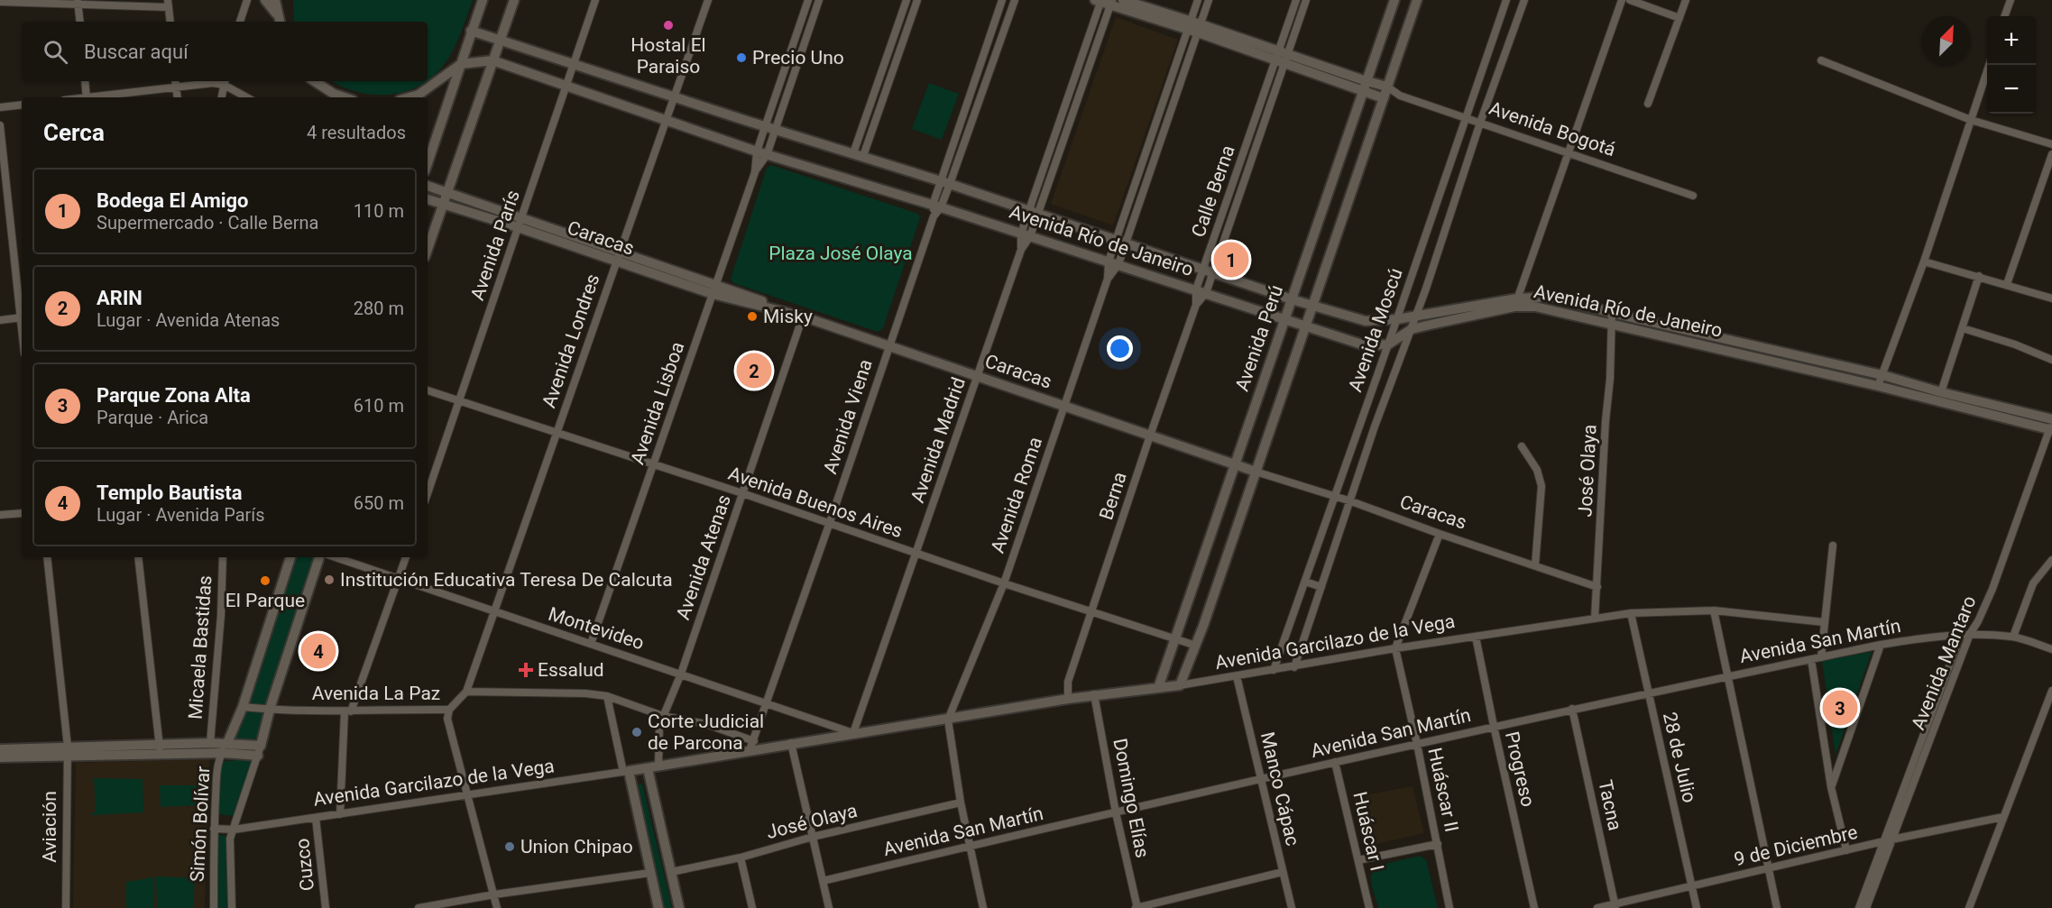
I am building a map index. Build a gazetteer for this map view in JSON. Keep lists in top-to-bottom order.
{
  "streets": {
    "street": [
      "Avenida Bogotá",
      "Calle Berna",
      "Caracas",
      "Avenida Río de Janeiro",
      "Avenida París",
      "Avenida Moscú",
      "Avenida Perú",
      "Avenida Londres",
      "Avenida Lisboa",
      "Avenida Viena",
      "Avenida Madrid",
      "José Olaya",
      "Avenida Roma",
      "Berna",
      "Avenida Buenos Aires",
      "Avenida Atenas",
      "Montevideo",
      "Avenida San Martín",
      "Avenida Garcilazo de la Vega",
      "Micaela Bastidas",
      "Avenida Mantaro",
      "Avenida La Paz",
      "28 de Julio",
      "Progreso",
      "Manco Cápac",
      "Huáscar II",
      "Domingo Elías",
      "Tacna",
      "Simón Bolívar",
      "Aviación",
      "Huáscar I",
      "9 de Diciembre",
      "Cuzco"
    ]
  },
  "crossings": [
    ["Avenida Bogotá", "Avenida Moscú"],
    ["Calle Berna", "Avenida Río de Janeiro"],
    ["Calle Berna", "Berna"],
    ["Caracas", "Avenida París"],
    ["Caracas", "Avenida Moscú"],
    ["Caracas", "Avenida Perú"],
    ["Caracas", "Avenida Londres"],
    ["Caracas", "Avenida Lisboa"],
    ["Caracas", "Avenida Viena"],
    ["Caracas", "Avenida Madrid"],
    ["Caracas", "José Olaya"],
    ["Caracas", "Avenida Roma"],
    ["Caracas", "Berna"],
    ["Caracas", "Avenida Atenas"],
    ["Avenida Río de Janeiro", "Avenida París"],
    ["Avenida Río de Janeiro", "Avenida Moscú"],
    ["Avenida Río de Janeiro", "Avenida Perú"],
    ["Avenida Río de Janeiro", "Avenida Londres"],
    ["Avenida Río de Janeiro", "Avenida Lisboa"],
    ["Avenida Río de Janeiro", "Avenida Viena"],
    ["Avenida Río de Janeiro", "Avenida Madrid"],
    ["Avenida Río de Janeiro", "José Olaya"],
    ["Avenida Río de Janeiro", "Avenida Roma"],
    ["Avenida Río de Janeiro", "Avenida Mantaro"],
    ["Avenida París", "Avenida Buenos Aires"],
    ["Avenida Moscú", "Avenida Garcilazo de la Vega"],
    ["Avenida Perú", "Avenida Buenos Aires"],
    ["Avenida Perú", "Avenida Garcilazo de la Vega"],
    ["Avenida Londres", "Avenida Buenos Aires"],
    ["Avenida Londres", "Montevideo"],
    ["Avenida Londres", "Avenida La Paz"],
    ["Avenida Lisboa", "Avenida Buenos Aires"],
    ["Avenida Lisboa", "Montevideo"],
    ["Avenida Viena", "Avenida Buenos Aires"],
    ["Avenida Viena", "Montevideo"],
    ["Avenida Viena", "Avenida Garcilazo de la Vega"],
    ["Avenida Viena", "Avenida La Paz"],
    ["Avenida Madrid", "Avenida Buenos Aires"],
    ["Avenida Madrid", "Montevideo"],
    ["Avenida Madrid", "Avenida Garcilazo de la Vega"],
    ["José Olaya", "Avenida Garcilazo de la Vega"],
    ["Avenida Roma", "Avenida Buenos Aires"],
    ["Avenida Roma", "Avenida Garcilazo de la Vega"],
    ["Berna", "Avenida Buenos Aires"],
    ["Berna", "Avenida Garcilazo de la Vega"],
    ["Avenida Buenos Aires", "Avenida Atenas"],
    ["Avenida Atenas", "Montevideo"],
    ["Avenida Atenas", "Avenida Garcilazo de la Vega"],
    ["Avenida Atenas", "Avenida La Paz"],
    ["Montevideo", "Avenida Garcilazo de la Vega"],
    ["Avenida San Martín", "Avenida Mantaro"],
    ["Avenida San Martín", "28 de Julio"],
    ["Avenida San Martín", "Progreso"],
    ["Avenida San Martín", "Manco Cápac"],
    ["Avenida San Martín", "Huáscar II"],
    ["Avenida San Martín", "Domingo Elías"],
    ["Avenida San Martín", "Tacna"],
    ["Avenida San Martín", "Huáscar I"],
    ["Avenida Garcilazo de la Vega", "28 de Julio"],
    ["Avenida Garcilazo de la Vega", "Progreso"],
    ["Avenida Garcilazo de la Vega", "Manco Cápac"],
    ["Avenida Garcilazo de la Vega", "Huáscar II"],
    ["Avenida Garcilazo de la Vega", "Domingo Elías"],
    ["Avenida Garcilazo de la Vega", "Simón Bolívar"],
    ["Avenida Garcilazo de la Vega", "Cuzco"],
    ["Avenida Mantaro", "9 de Diciembre"],
    ["28 de Julio", "9 de Diciembre"],
    ["Tacna", "9 de Diciembre"]
  ],
  "parks": ["Plaza José Olaya"],
  "places": {
    "other": [
      "Hostal El Paraiso",
      "Precio Uno",
      "Misky",
      "Institución Educativa Teresa De Calcuta",
      "El Parque",
      "Corte Judicial de Parcona",
      "Union Chipao"
    ],
    "health": ["Essalud"]
  },
  "north": "top right",
  "page": {
    "map_buttons": ["+", "−"],
    "search": "Buscar aquí",
    "heading": ["Cerca", "4 resultados"],
    "list": [
      {
        "mark": "1",
        "name": "Bodega El Amigo",
        "note": "Supermercado · Calle Berna",
        "value": "110 m"
      },
      {
        "mark": "2",
        "name": "ARIN",
        "note": "Lugar · Avenida Atenas",
        "value": "280 m"
      },
      {
        "mark": "3",
        "name": "Parque Zona Alta",
        "note": "Parque · Arica",
        "value": "610 m"
      },
      {
        "mark": "4",
        "name": "Templo Bautista",
        "note": "Lugar · Avenida París",
        "value": "650 m"
      }
    ],
    "pins": [
      "1",
      "2",
      "4",
      "3"
    ]
  }
}
